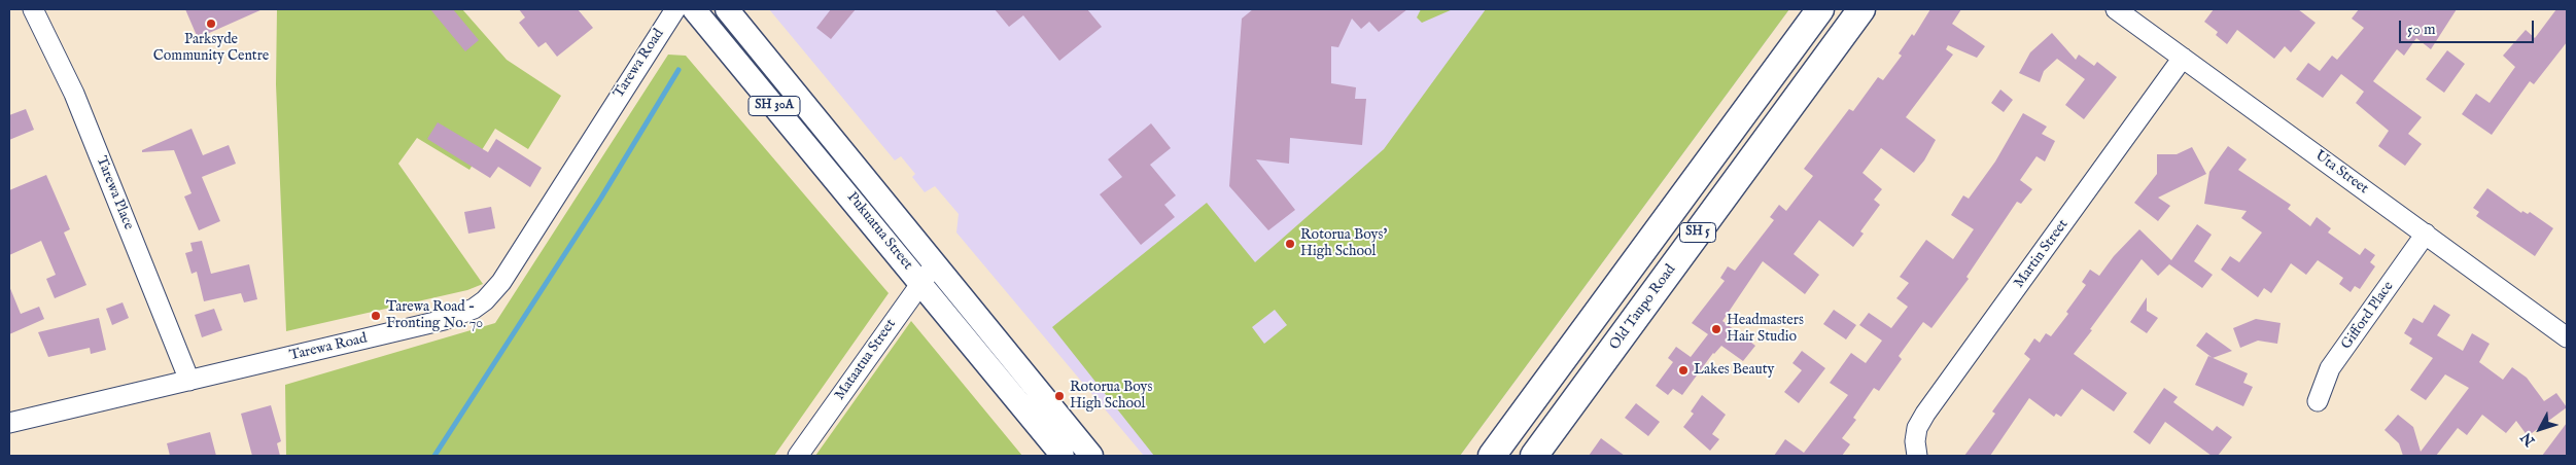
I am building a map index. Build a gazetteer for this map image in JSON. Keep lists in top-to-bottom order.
{
  "streets": {
    "highway": ["SH 5", "Old Taupo Road"],
    "main road": ["SH 30A", "Pukuatua Street"],
    "street": [
      "Tarewa Road",
      "Uta Street",
      "Tarewa Place",
      "Martin Street",
      "Gifford Place",
      "Mataatua Street"
    ]
  },
  "crossings": [
    ["Tarewa Road", "Tarewa Place"],
    ["Uta Street", "Martin Street"],
    ["Uta Street", "Gifford Place"],
    ["Pukuatua Street", "Mataatua Street"]
  ],
  "places": [
    "Parksyde Community Centre",
    "Rotorua Boys' High School",
    "Tarewa Road - Fronting No. 70",
    "Headmasters Hair Studio",
    "Lakes Beauty",
    "Rotorua Boys High School"
  ],
  "scale_bar": "50 m",
  "north": "bottom left"
}
